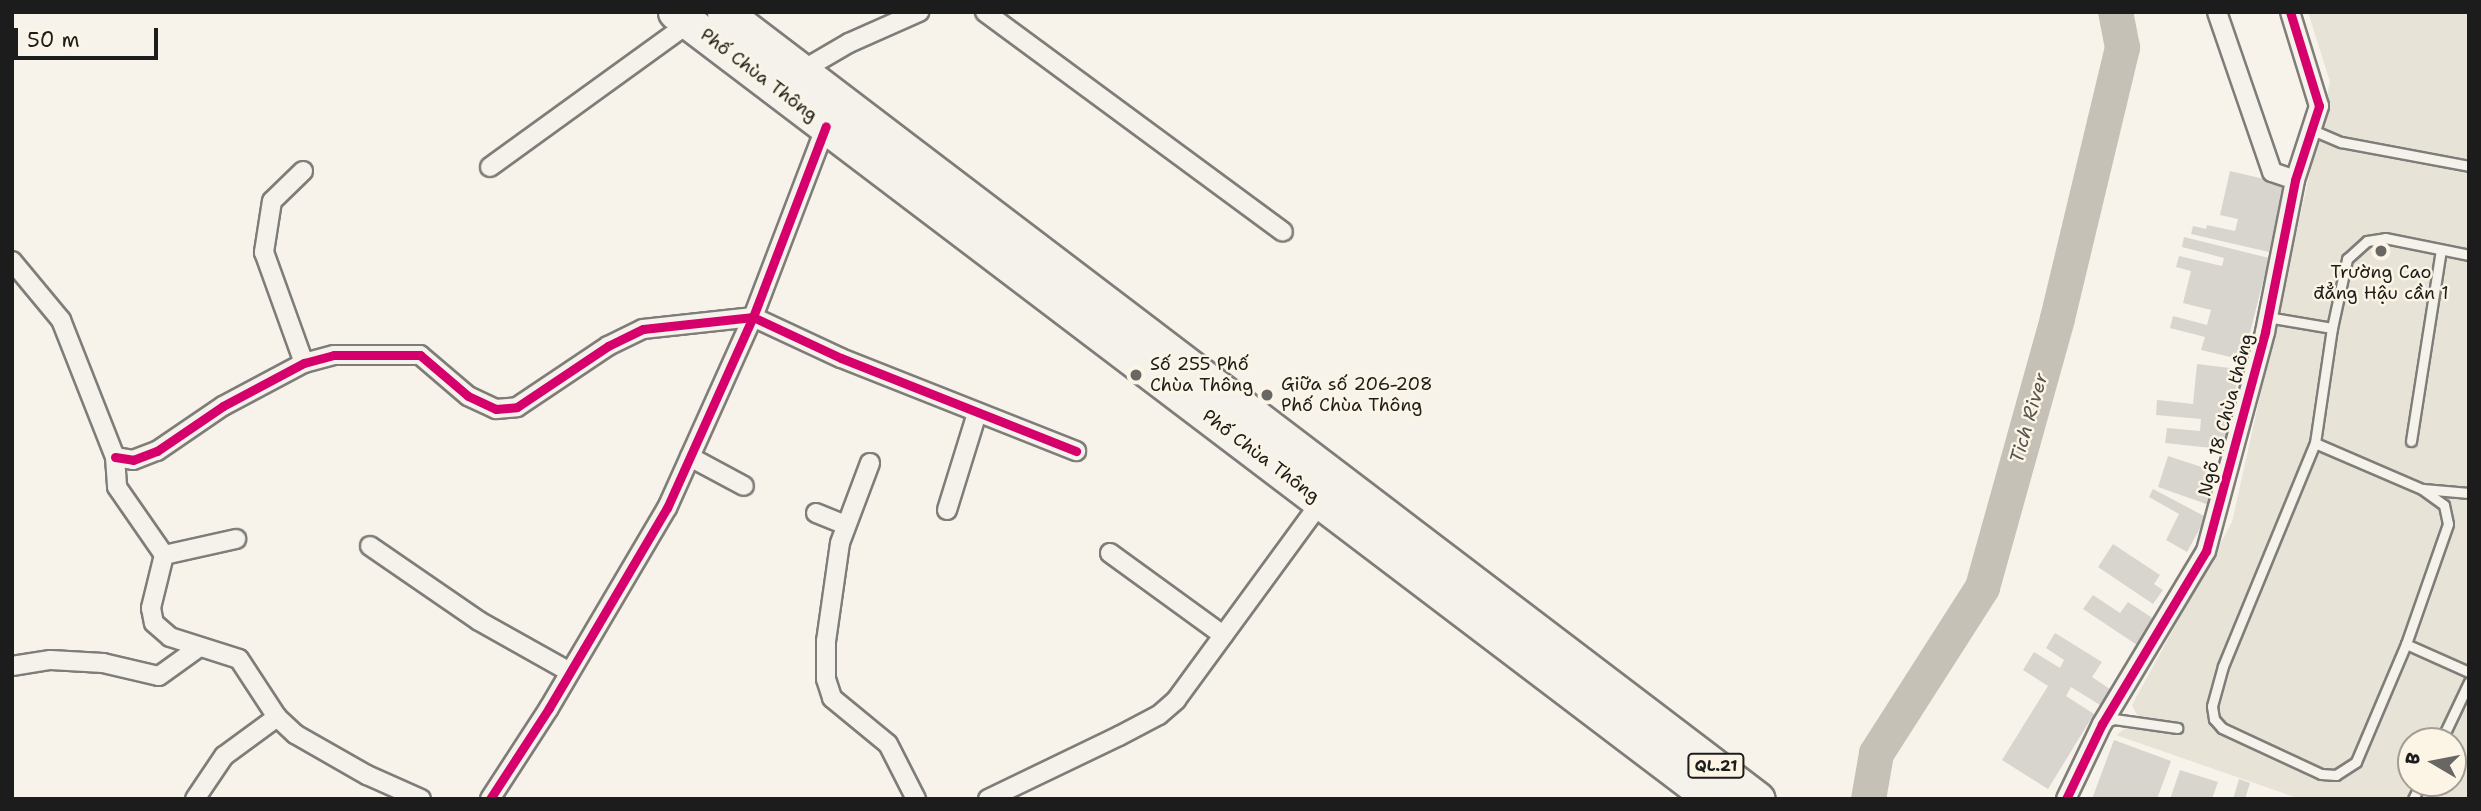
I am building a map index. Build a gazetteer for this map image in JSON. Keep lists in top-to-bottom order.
{
  "streets": {
    "highway": ["Phố Chùa Thông", "QL.21"],
    "street": ["Ngõ 18 Chùa thông"]
  },
  "water": ["Tich River"],
  "places": ["Trường Cao đẳng Hậu cần 1", "Số 255 Phố Chùa Thông", "Giữa số 206-208 Phố Chùa Thông"],
  "scale_bar": "50 m",
  "north": "left"
}
